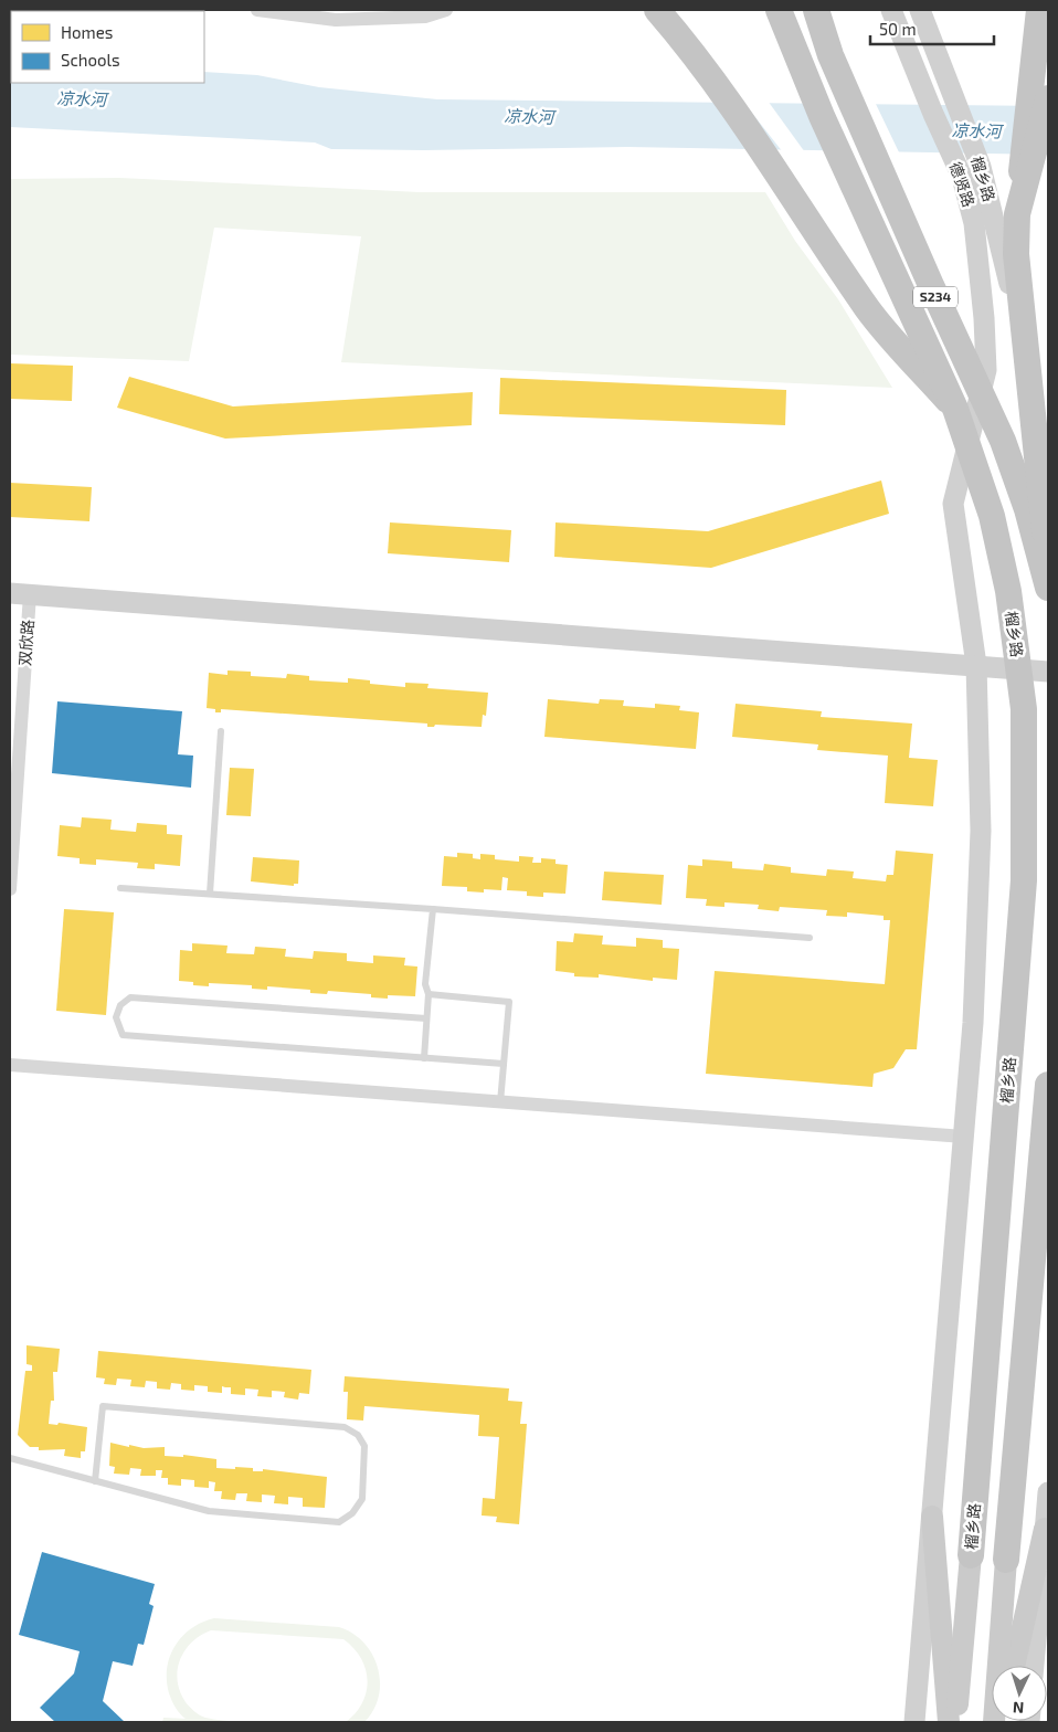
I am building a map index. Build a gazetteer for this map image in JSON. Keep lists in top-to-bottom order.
{
  "streets": {
    "highway": ["榴乡路", "S234"],
    "street": ["德贤路", "双欣路"]
  },
  "water": ["凉水河"],
  "legend": ["Homes", "Schools"],
  "scale_bar": "50 m",
  "north": "bottom"
}
